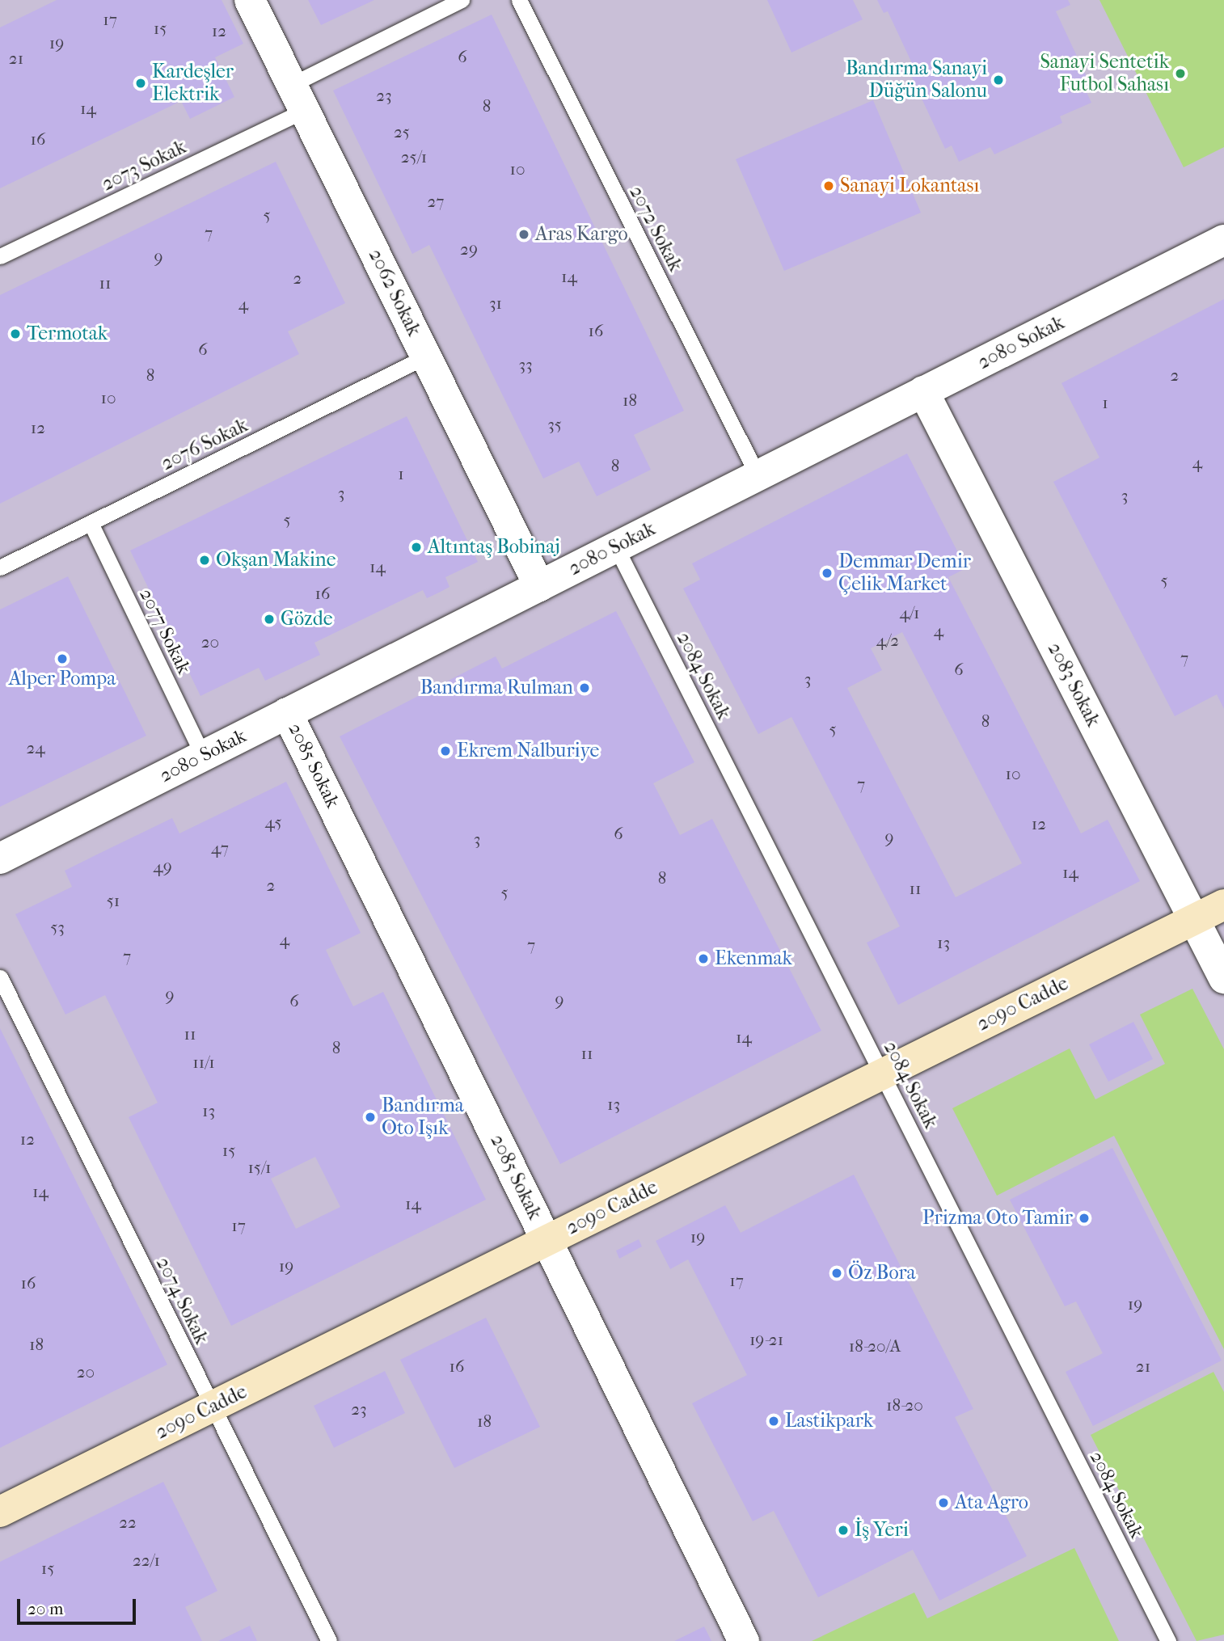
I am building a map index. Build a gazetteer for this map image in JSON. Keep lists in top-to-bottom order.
{
  "streets": {
    "street": [
      "2062 Sokak",
      "2080 Sokak",
      "2083 Sokak",
      "2085 Sokak",
      "2090 Cadde"
    ],
    "lane": [
      "2073 Sokak",
      "2072 Sokak",
      "2076 Sokak",
      "2077 Sokak",
      "2084 Sokak",
      "2074 Sokak"
    ]
  },
  "crossings": [
    ["2073 Sokak", "2062 Sokak"],
    ["2072 Sokak", "2080 Sokak"],
    ["2062 Sokak", "2080 Sokak"],
    ["2062 Sokak", "2076 Sokak"],
    ["2080 Sokak", "2077 Sokak"],
    ["2080 Sokak", "2084 Sokak"],
    ["2080 Sokak", "2083 Sokak"],
    ["2080 Sokak", "2085 Sokak"],
    ["2076 Sokak", "2077 Sokak"],
    ["2084 Sokak", "2090 Cadde"],
    ["2083 Sokak", "2090 Cadde"],
    ["2085 Sokak", "2090 Cadde"],
    ["2090 Cadde", "2074 Sokak"]
  ],
  "places": [
    "Sanayi Sentetik Futbol Sahası",
    "Bandırma Sanayi Düğün Salonu",
    "Kardeşler Elektrik",
    "Sanayi Lokantası",
    "Aras Kargo",
    "Termotak",
    "Altıntaş Bobinaj",
    "Okşan Makine",
    "Demmar Demir Çelik Market",
    "Gözde",
    "Alper Pompa",
    "Bandırma Rulman",
    "Ekrem Nalburiye",
    "Ekenmak",
    "Bandırma Oto Işık",
    "Prizma Oto Tamir",
    "Öz Bora",
    "Lastikpark",
    "Ata Agro",
    "İş Yeri"
  ],
  "house_numbers": [
    "17",
    "15",
    "12",
    "19",
    "6",
    "21",
    "23",
    "8",
    "14",
    "25",
    "16",
    "25/1",
    "10",
    "27",
    "5",
    "7",
    "29",
    "9",
    "14",
    "2",
    "11",
    "31",
    "4",
    "16",
    "6",
    "33",
    "8",
    "2",
    "10",
    "18",
    "1",
    "35",
    "12",
    "4",
    "8",
    "1",
    "3",
    "3",
    "5",
    "14",
    "5",
    "16",
    "4/1",
    "4",
    "4/2",
    "20",
    "7",
    "6",
    "3",
    "8",
    "5",
    "24",
    "10",
    "7",
    "45",
    "12",
    "6",
    "9",
    "3",
    "47",
    "49",
    "14",
    "8",
    "2",
    "11",
    "5",
    "51",
    "53",
    "4",
    "13",
    "7",
    "7",
    "9",
    "9",
    "6",
    "11",
    "14",
    "8",
    "11",
    "11/1",
    "13",
    "13",
    "12",
    "15",
    "15/1",
    "14",
    "14",
    "17",
    "19",
    "19",
    "17",
    "16",
    "19",
    "19-21",
    "18",
    "18-20/A",
    "16",
    "21",
    "20",
    "18-20",
    "23",
    "18",
    "22",
    "22/1",
    "15"
  ],
  "scale_bar": "20 m"
}
